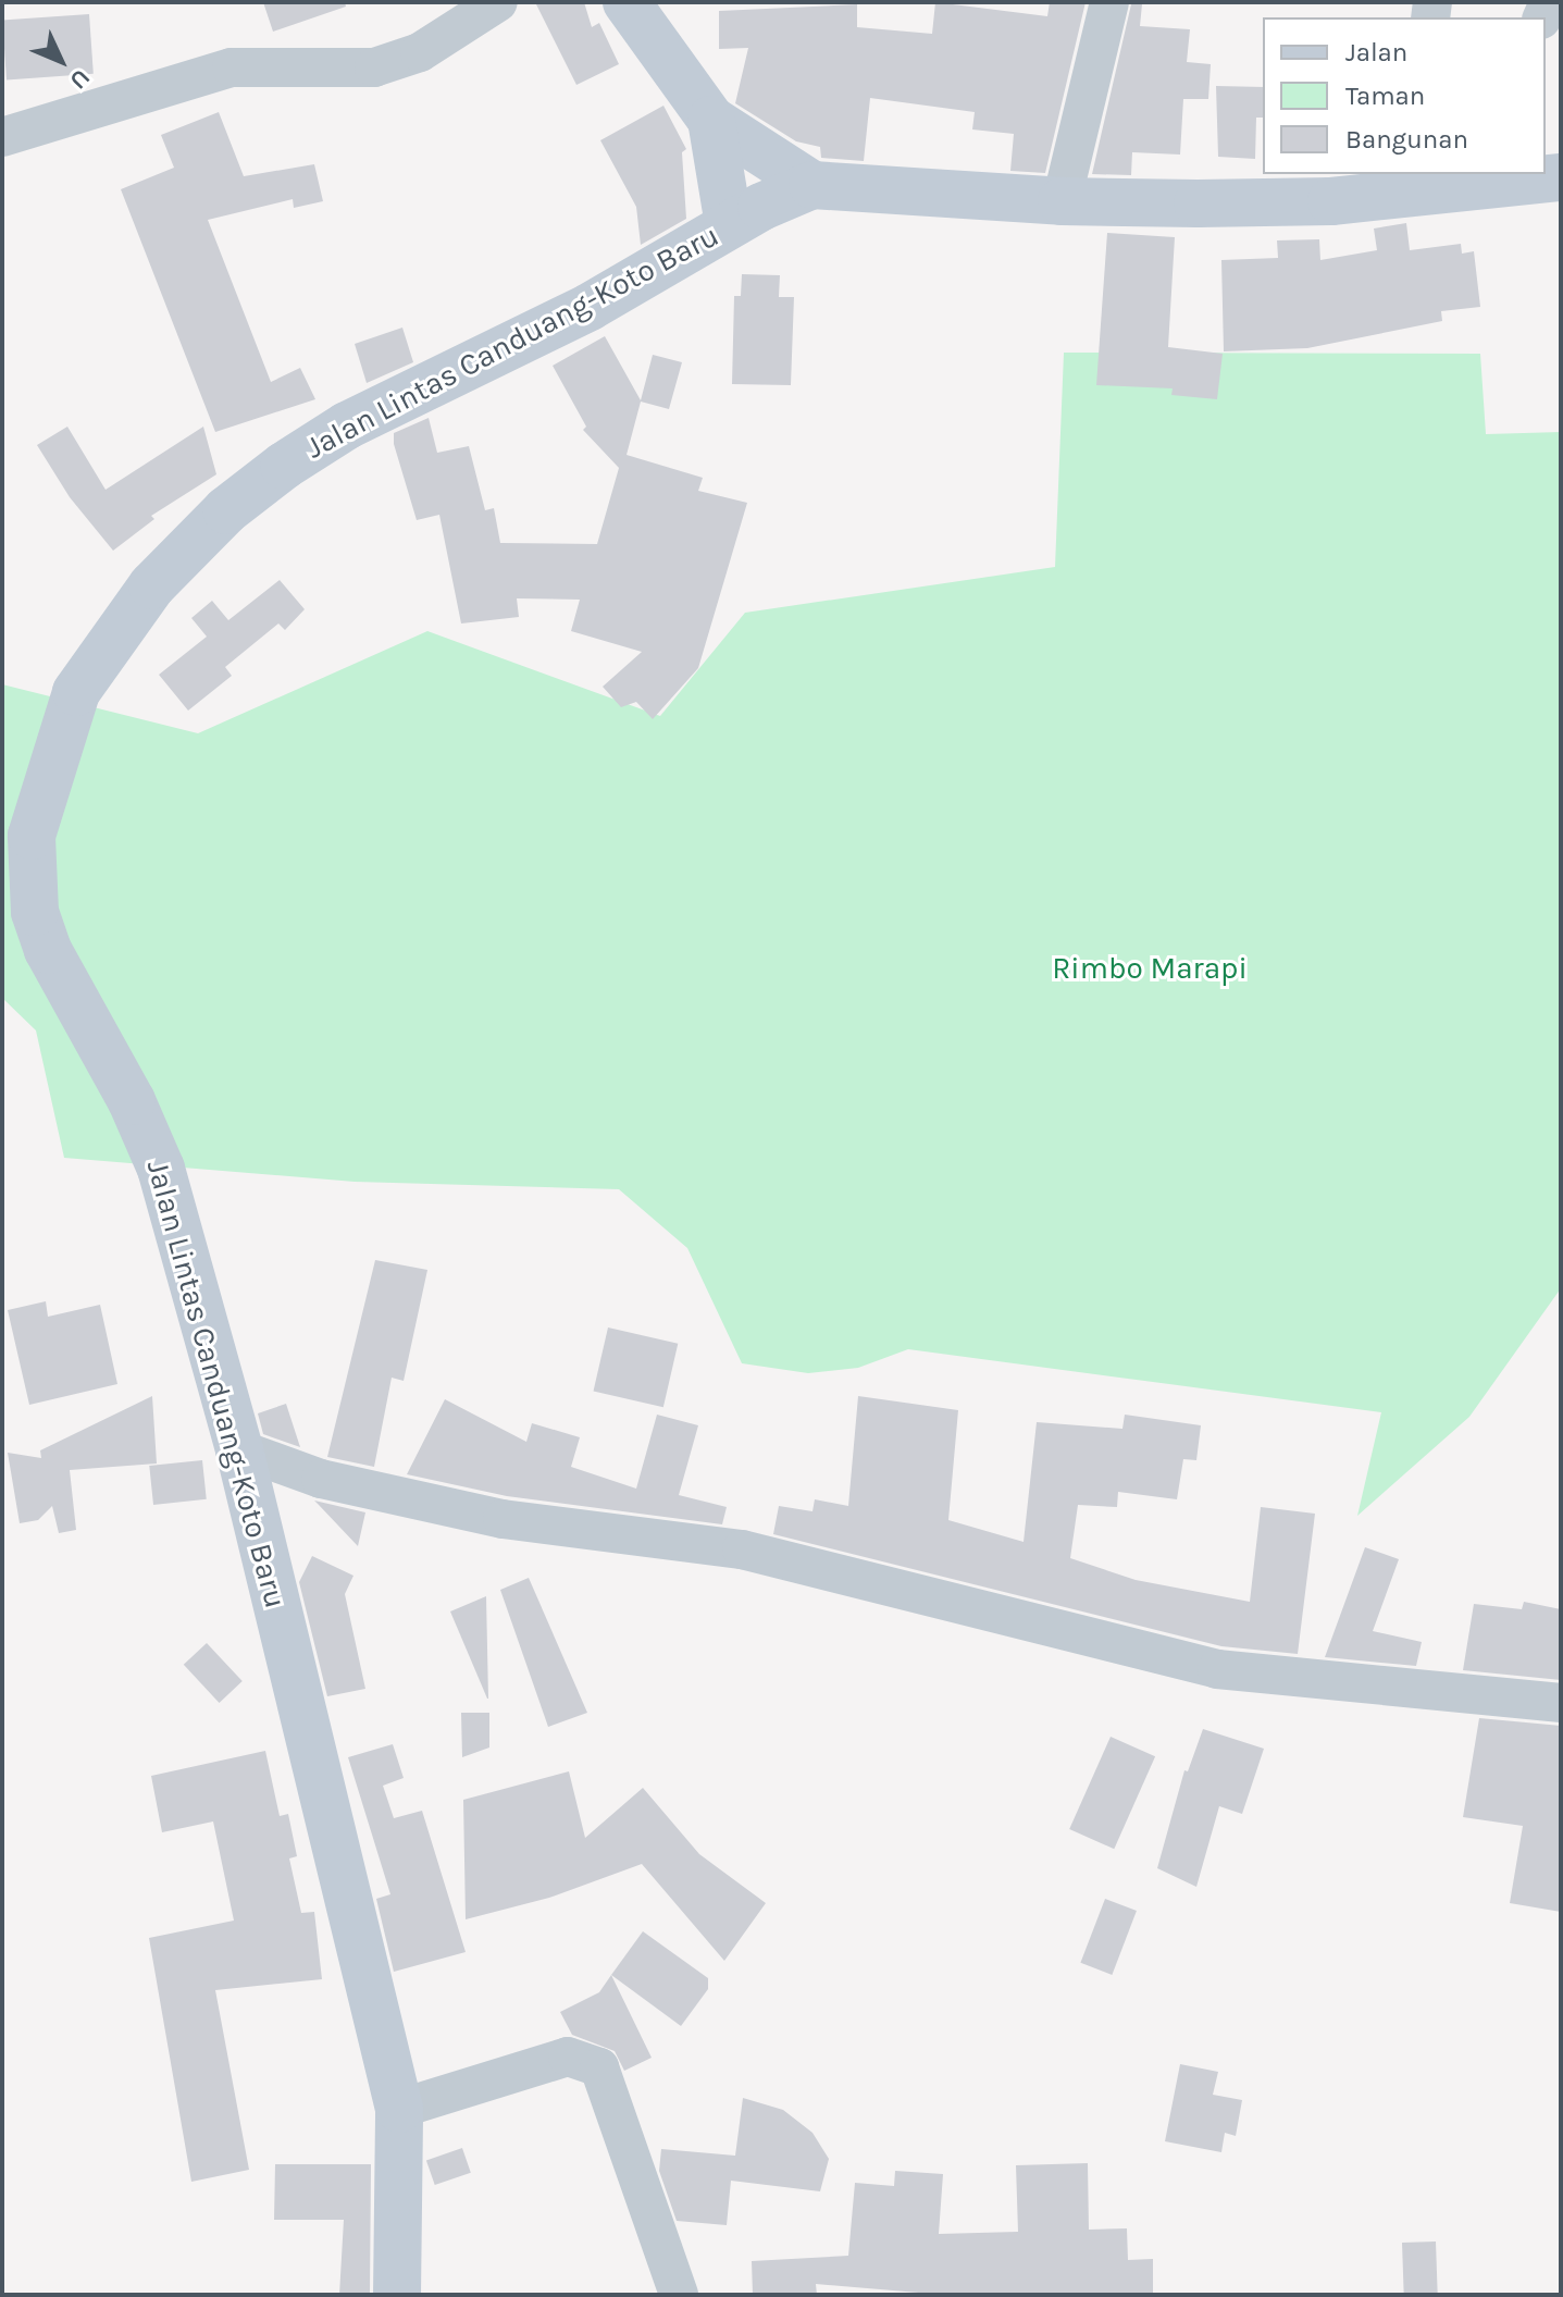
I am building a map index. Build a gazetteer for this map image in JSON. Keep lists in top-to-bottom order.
{
  "streets": {
    "main road": ["Jalan Lintas Canduang-Koto Baru"]
  },
  "parks": ["Rimbo Marapi"],
  "legend": ["Jalan", "Taman", "Bangunan"],
  "north": "bottom right"
}
